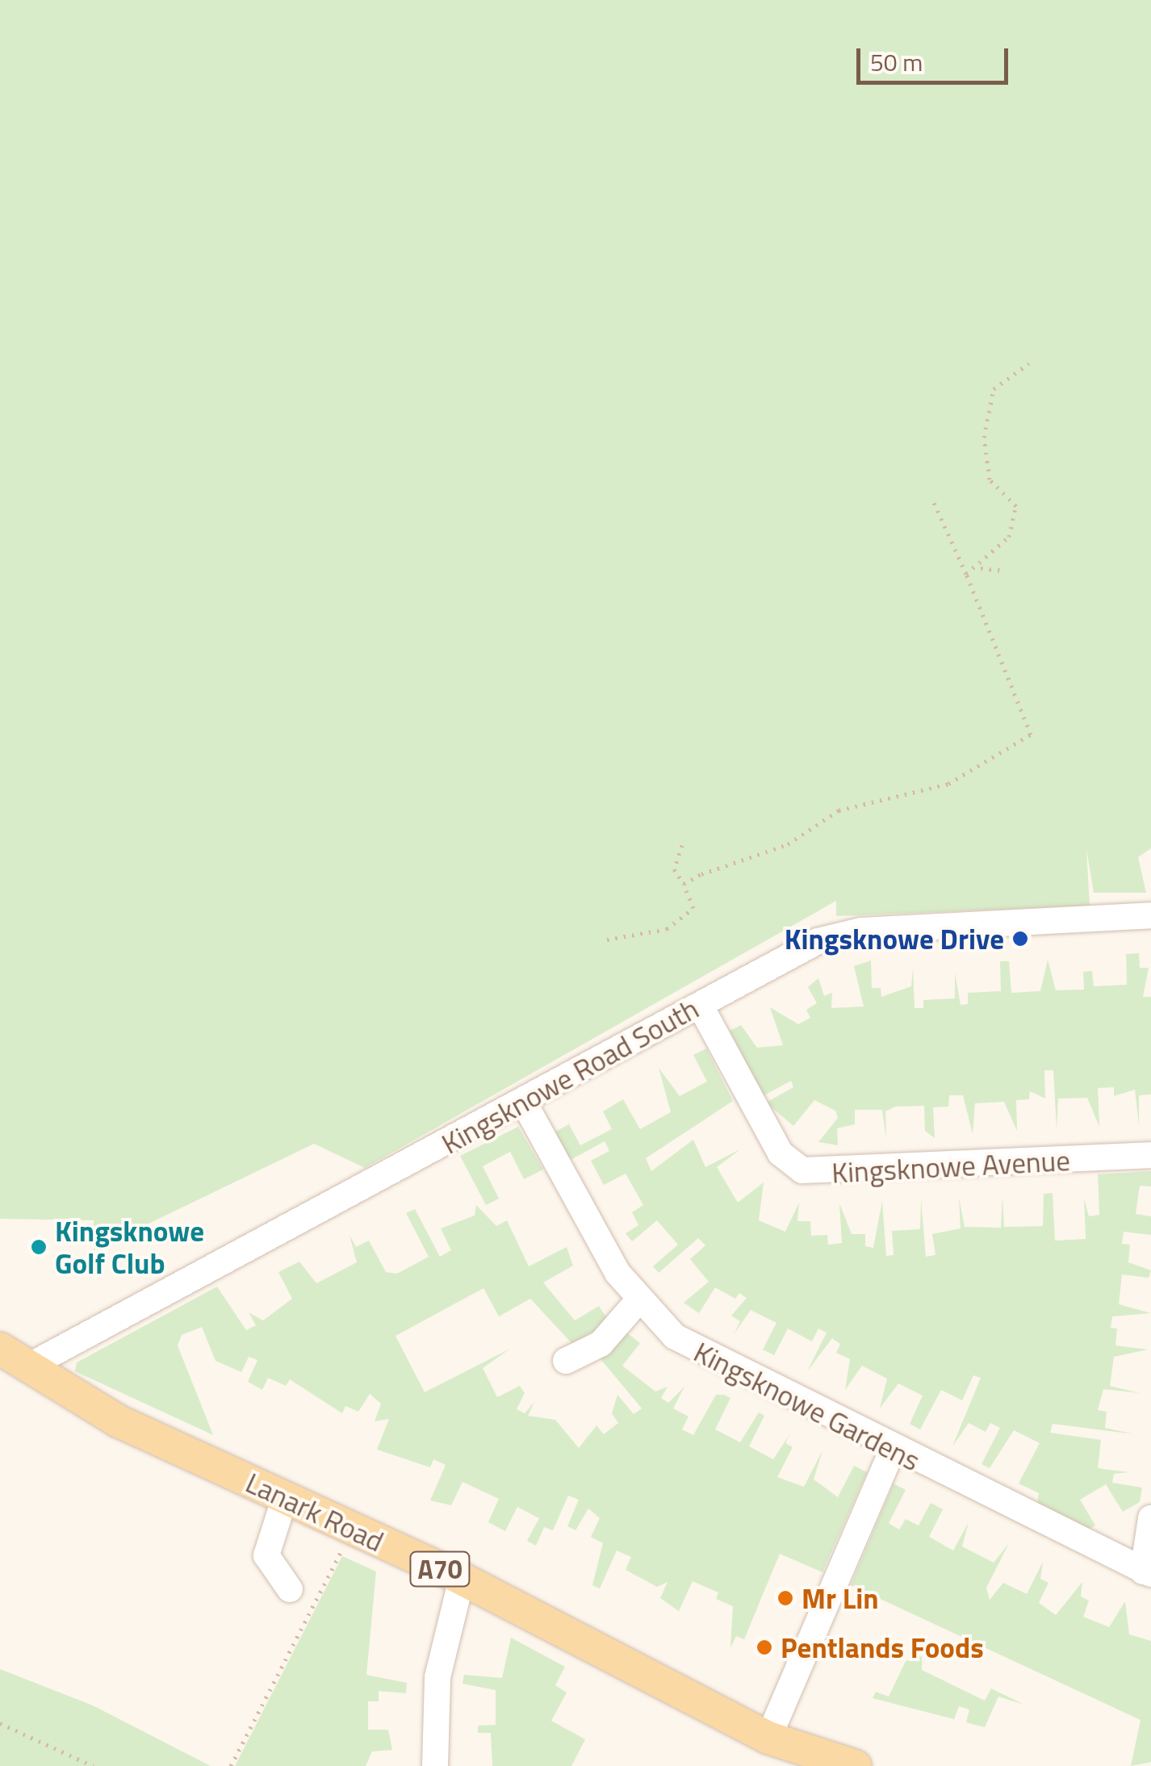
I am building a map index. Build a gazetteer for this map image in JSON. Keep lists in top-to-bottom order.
{
  "streets": {
    "main road": ["Lanark Road", "A70"],
    "street": ["Kingsknowe Road South", "Kingsknowe Avenue", "Kingsknowe Gardens"]
  },
  "crossings": [
    ["Kingsknowe Road South", "Kingsknowe Avenue"],
    ["Kingsknowe Road South", "Kingsknowe Gardens"],
    ["Kingsknowe Road South", "Lanark Road"]
  ],
  "places": [
    "Kingsknowe Drive",
    "Kingsknowe Golf Club",
    "Mr Lin",
    "Pentlands Foods"
  ],
  "scale_bar": "50 m"
}
